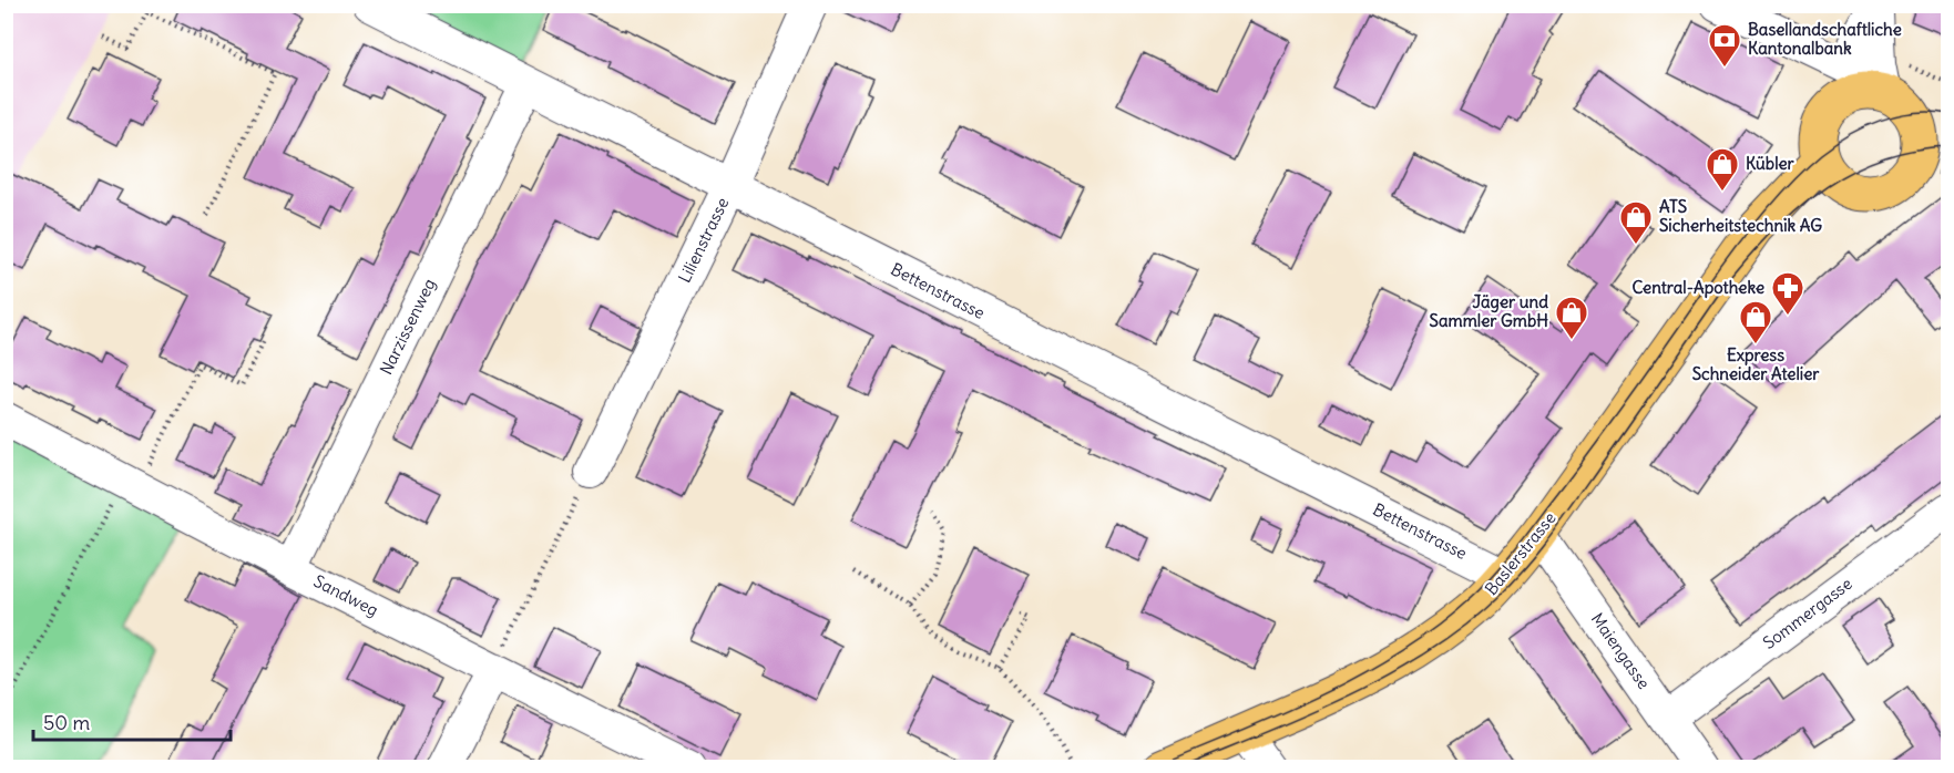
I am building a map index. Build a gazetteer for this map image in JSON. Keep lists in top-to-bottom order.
{
  "streets": {
    "main road": ["Baslerstrasse"],
    "street": [
      "Lilienstrasse",
      "Bettenstrasse",
      "Narzissenweg",
      "Sandweg",
      "Sommergasse",
      "Maiengasse"
    ]
  },
  "crossings": [
    ["Lilienstrasse", "Bettenstrasse"],
    ["Bettenstrasse", "Narzissenweg"],
    ["Bettenstrasse", "Baslerstrasse"],
    ["Narzissenweg", "Sandweg"],
    ["Baslerstrasse", "Maiengasse"],
    ["Sommergasse", "Maiengasse"]
  ],
  "places": {
    "bank": ["Basellandschaftliche Kantonalbank"],
    "shop": [
      "Kübler",
      "ATS Sicherheitstechnik AG",
      "Jäger und Sammler GmbH",
      "Express Schneider Atelier"
    ],
    "pharmacy": ["Central-Apotheke"]
  },
  "scale_bar": "50 m"
}
